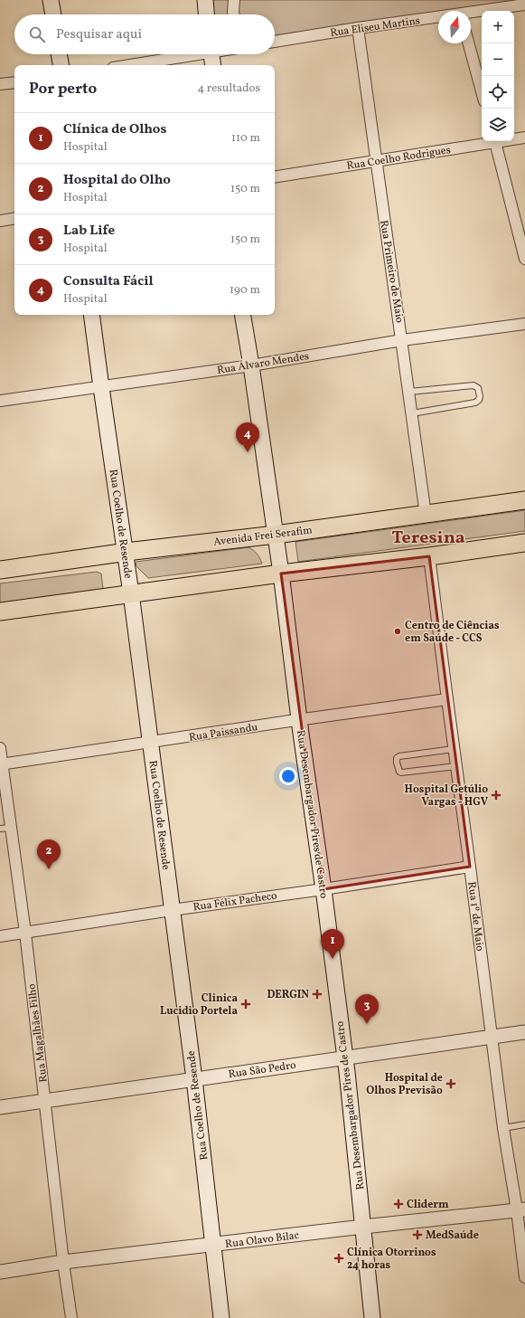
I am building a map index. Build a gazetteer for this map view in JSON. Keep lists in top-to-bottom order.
{
  "streets": {
    "main road": ["Rua Coelho de Resende", "Avenida Frei Serafim", "Rua Desembargador Pires de Castro"],
    "street": [
      "Rua Eliseu Martins",
      "Rua Coelho Rodrigues",
      "Rua Primeiro de Maio",
      "Rua Álvaro Mendes",
      "Rua Paissandu",
      "Rua Félix Pacheco",
      "Rua 1º de Maio",
      "Rua Magalhães Filho",
      "Rua São Pedro",
      "Rua Olavo Bilac"
    ]
  },
  "crossings": [
    ["Rua Eliseu Martins", "Rua Primeiro de Maio"],
    ["Rua Coelho Rodrigues", "Rua Primeiro de Maio"],
    ["Rua Primeiro de Maio", "Rua Álvaro Mendes"],
    ["Rua Primeiro de Maio", "Avenida Frei Serafim"],
    ["Rua Álvaro Mendes", "Rua Coelho de Resende"],
    ["Rua Álvaro Mendes", "Rua Desembargador Pires de Castro"],
    ["Rua Coelho de Resende", "Avenida Frei Serafim"],
    ["Rua Coelho de Resende", "Rua Paissandu"],
    ["Rua Coelho de Resende", "Rua Félix Pacheco"],
    ["Rua Coelho de Resende", "Rua São Pedro"],
    ["Rua Coelho de Resende", "Rua Olavo Bilac"],
    ["Avenida Frei Serafim", "Rua Desembargador Pires de Castro"],
    ["Rua Paissandu", "Rua Desembargador Pires de Castro"],
    ["Rua Paissandu", "Rua 1º de Maio"],
    ["Rua Paissandu", "Rua Magalhães Filho"],
    ["Rua Desembargador Pires de Castro", "Rua Félix Pacheco"],
    ["Rua Desembargador Pires de Castro", "Rua São Pedro"],
    ["Rua Desembargador Pires de Castro", "Rua Olavo Bilac"],
    ["Rua Félix Pacheco", "Rua 1º de Maio"],
    ["Rua Félix Pacheco", "Rua Magalhães Filho"],
    ["Rua 1º de Maio", "Rua São Pedro"],
    ["Rua 1º de Maio", "Rua Olavo Bilac"],
    ["Rua Magalhães Filho", "Rua São Pedro"],
    ["Rua Magalhães Filho", "Rua Olavo Bilac"]
  ],
  "districts": ["Teresina"],
  "places": {
    "other": ["Centro de Ciências em Saúde - CCS"],
    "health": [
      "Hospital Getúlio Vargas - HGV",
      "DERGIN",
      "Clinica Lucidio Portela",
      "Hospital de Olhos Previsão",
      "Cliderm",
      "MedSaúde",
      "Clínica Otorrinos 24 horas"
    ]
  },
  "north": "top",
  "page": {
    "map_buttons": ["+", "−"],
    "search": "Pesquisar aqui",
    "heading": ["Por perto", "4 resultados"],
    "list": [
      {
        "mark": "1",
        "name": "Clínica de Olhos",
        "note": "Hospital",
        "value": "110 m"
      },
      {
        "mark": "2",
        "name": "Hospital do Olho",
        "note": "Hospital",
        "value": "150 m"
      },
      {
        "mark": "3",
        "name": "Lab Life",
        "note": "Hospital",
        "value": "150 m"
      },
      {
        "mark": "4",
        "name": "Consulta Fácil",
        "note": "Hospital",
        "value": "190 m"
      }
    ],
    "pins": [
      "4",
      "2",
      "1",
      "3"
    ]
  }
}
